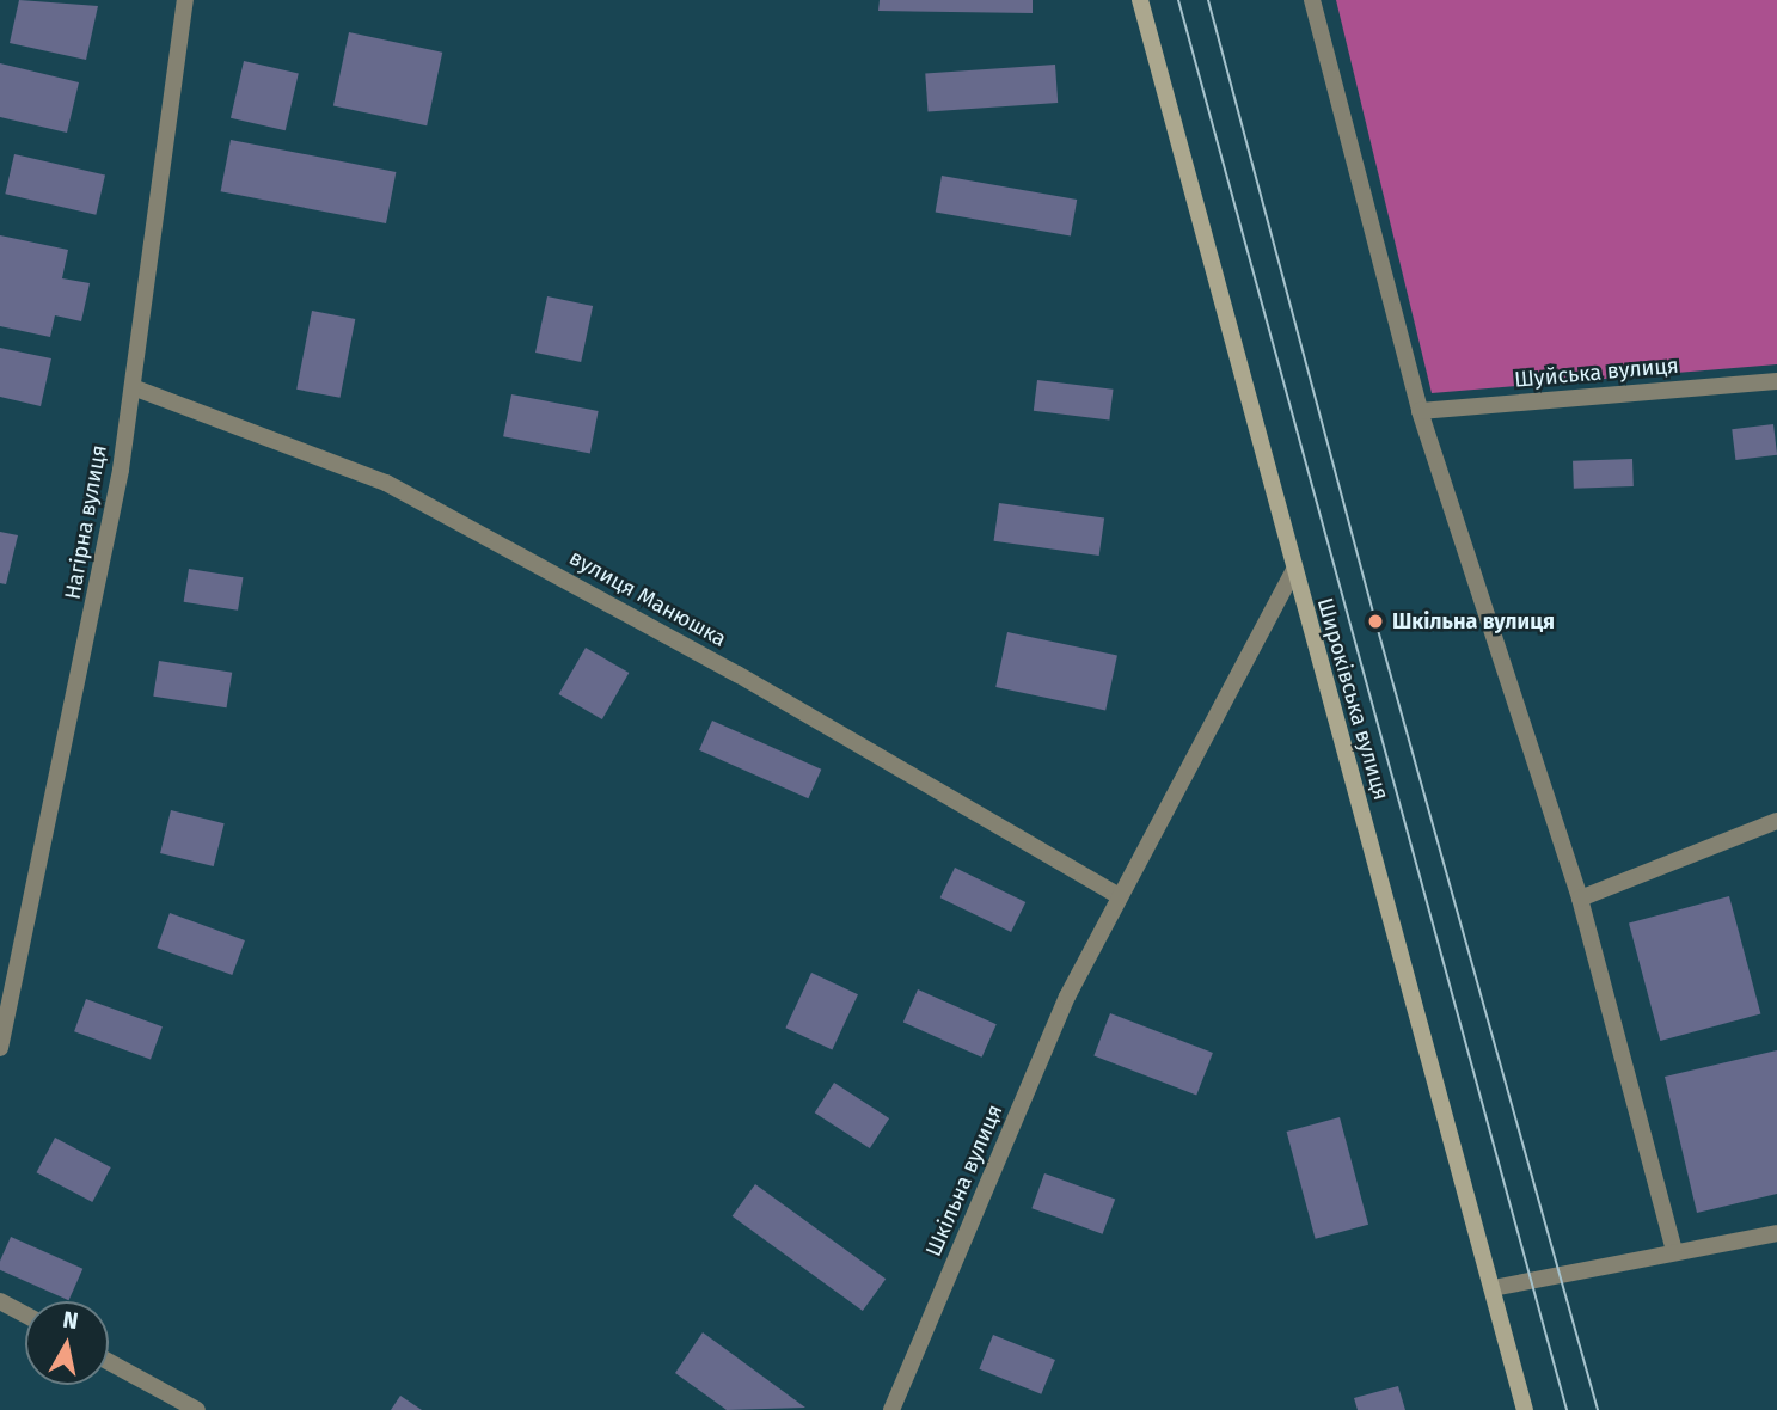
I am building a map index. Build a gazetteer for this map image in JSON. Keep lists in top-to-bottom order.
{
  "streets": {
    "main road": ["Широківська вулиця"],
    "street": [
      "Шуйська вулиця",
      "Нагірна вулиця",
      "вулиця Манюшка",
      "Шкільна вулиця"
    ]
  },
  "crossings": [
    ["Нагірна вулиця", "вулиця Манюшка"],
    ["вулиця Манюшка", "Шкільна вулиця"],
    ["Широківська вулиця", "Шкільна вулиця"]
  ],
  "places": ["Шкільна вулиця"],
  "north": "top"
}
